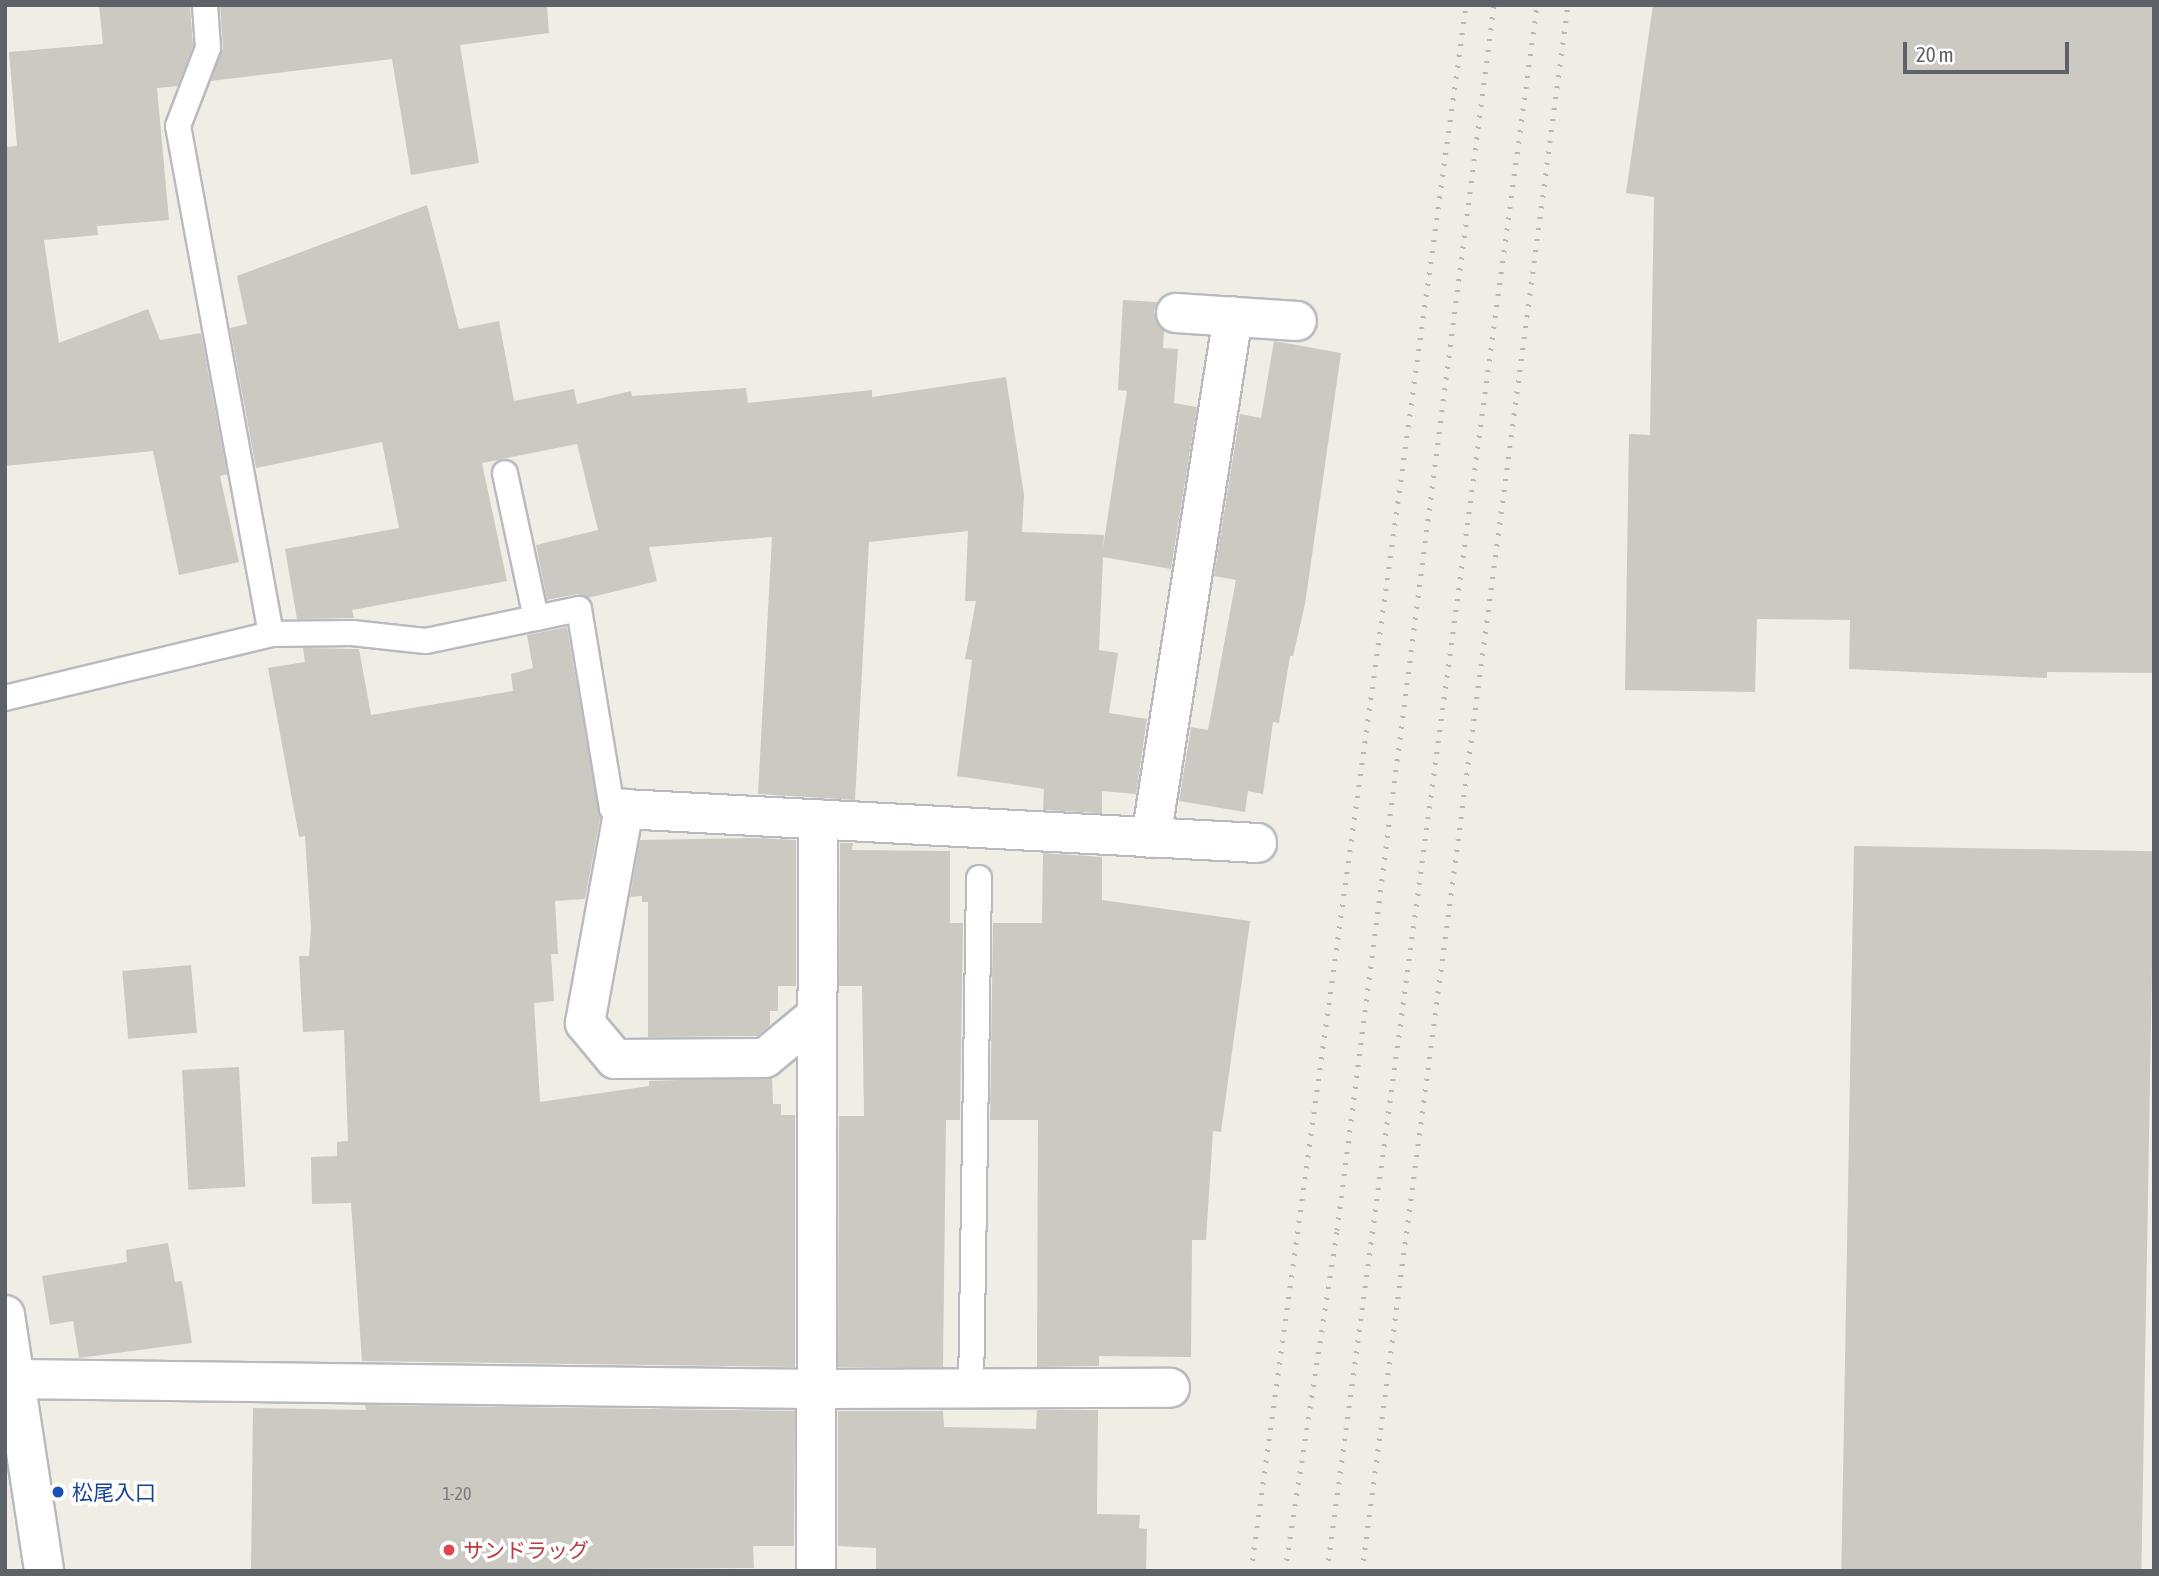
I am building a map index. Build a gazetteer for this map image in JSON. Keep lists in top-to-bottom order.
{
  "places": ["松尾入口", "サンドラッグ"],
  "house_numbers": ["1-20"],
  "scale_bar": "20 m"
}
